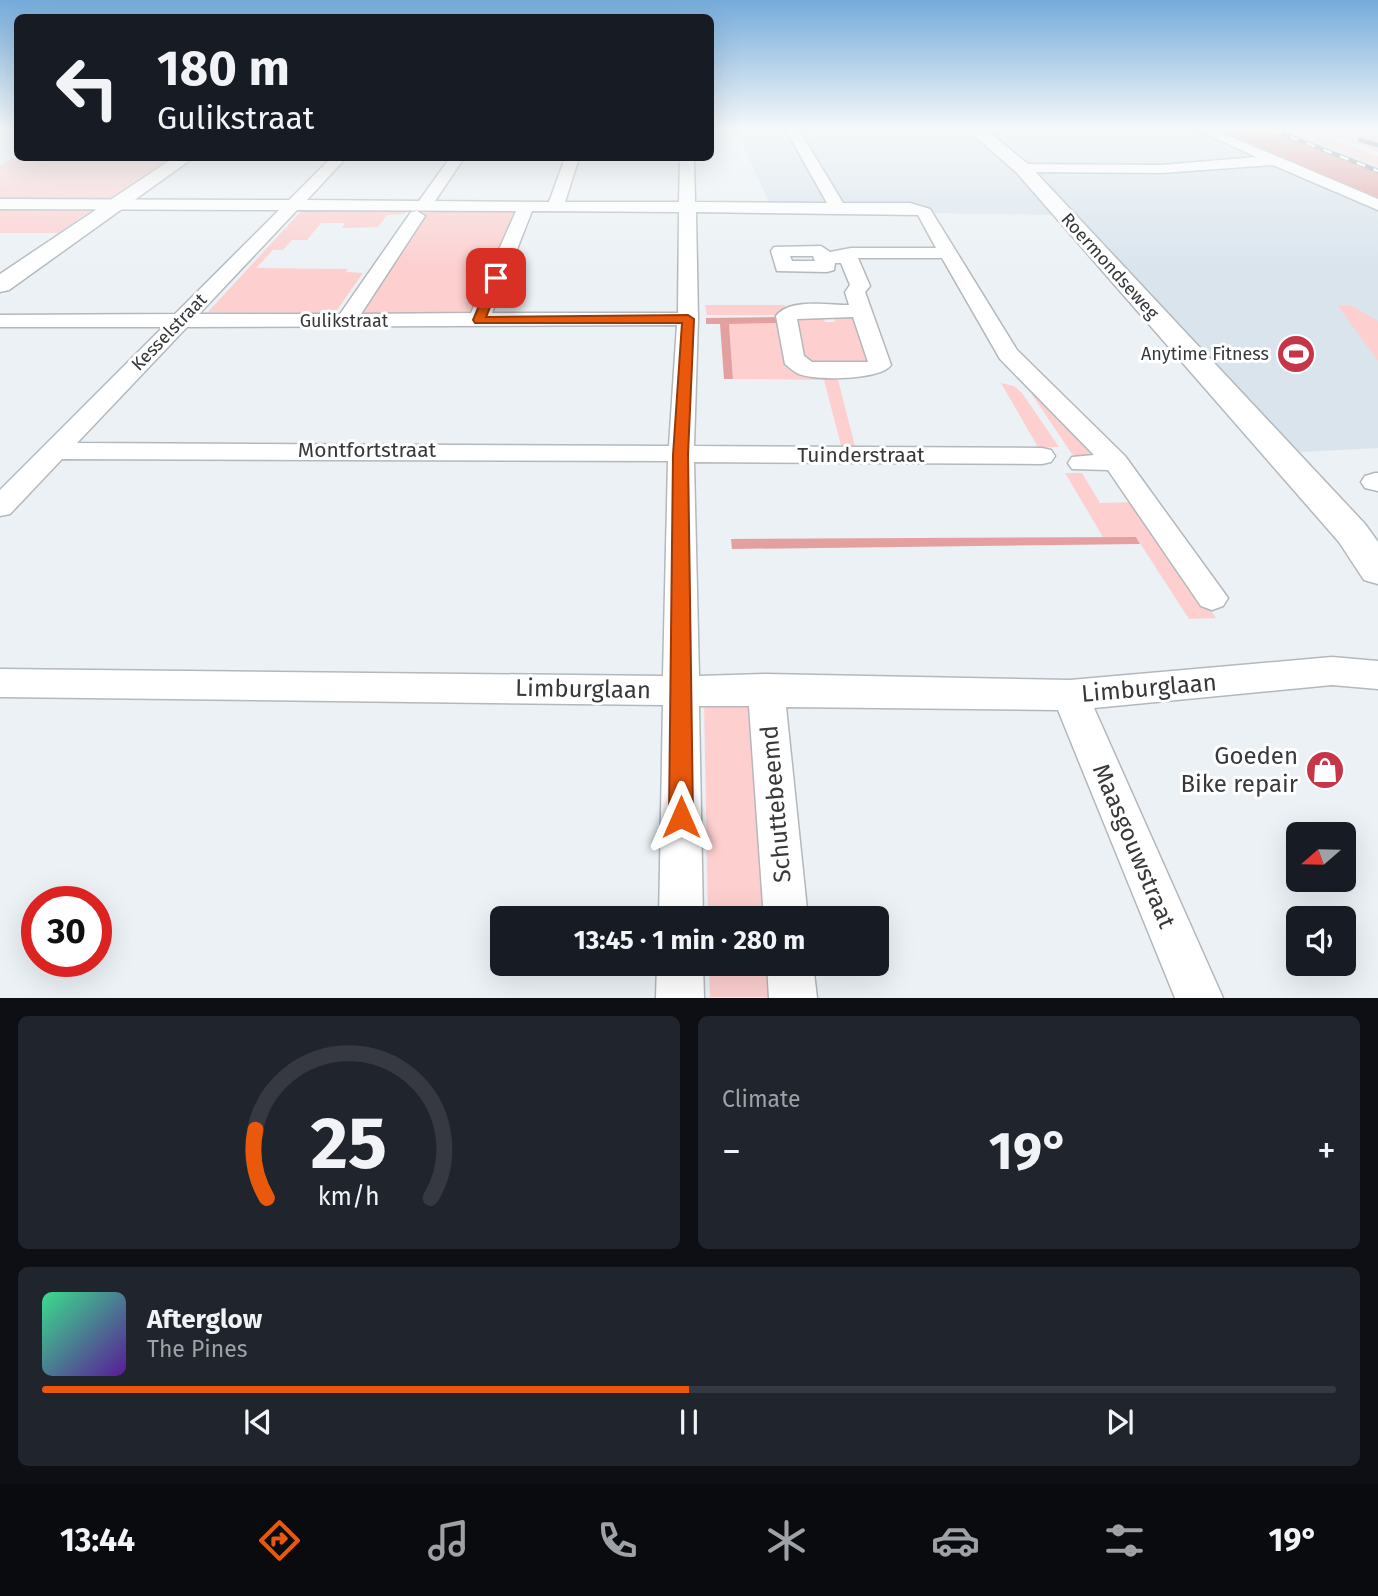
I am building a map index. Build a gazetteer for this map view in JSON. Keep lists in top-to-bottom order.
{
  "streets": {
    "street": [
      "Roermondseweg",
      "Gulikstraat",
      "Kesselstraat",
      "Montfortstraat",
      "Tuinderstraat",
      "Limburglaan",
      "Schuttebeemd",
      "Maasgouwstraat"
    ]
  },
  "crossings": [
    ["Gulikstraat", "Kesselstraat"],
    ["Kesselstraat", "Montfortstraat"],
    ["Montfortstraat", "Tuinderstraat"],
    ["Limburglaan", "Schuttebeemd"],
    ["Limburglaan", "Maasgouwstraat"]
  ],
  "places": {
    "sports": ["Anytime Fitness"],
    "shop": ["Goeden Bike repair"]
  },
  "north": "left",
  "page": {
    "turn": ["180 m", "Gulikstraat"],
    "limit": "30",
    "trip": "13:45 · 1 min · 280 m",
    "tile": "Climate",
    "heat": ["−", "19°", "+"],
    "song": ["Afterglow", "The Pines"],
    "tabs": ["13:44", "19°"],
    "gauge": ["25", "km/h"]
  }
}
